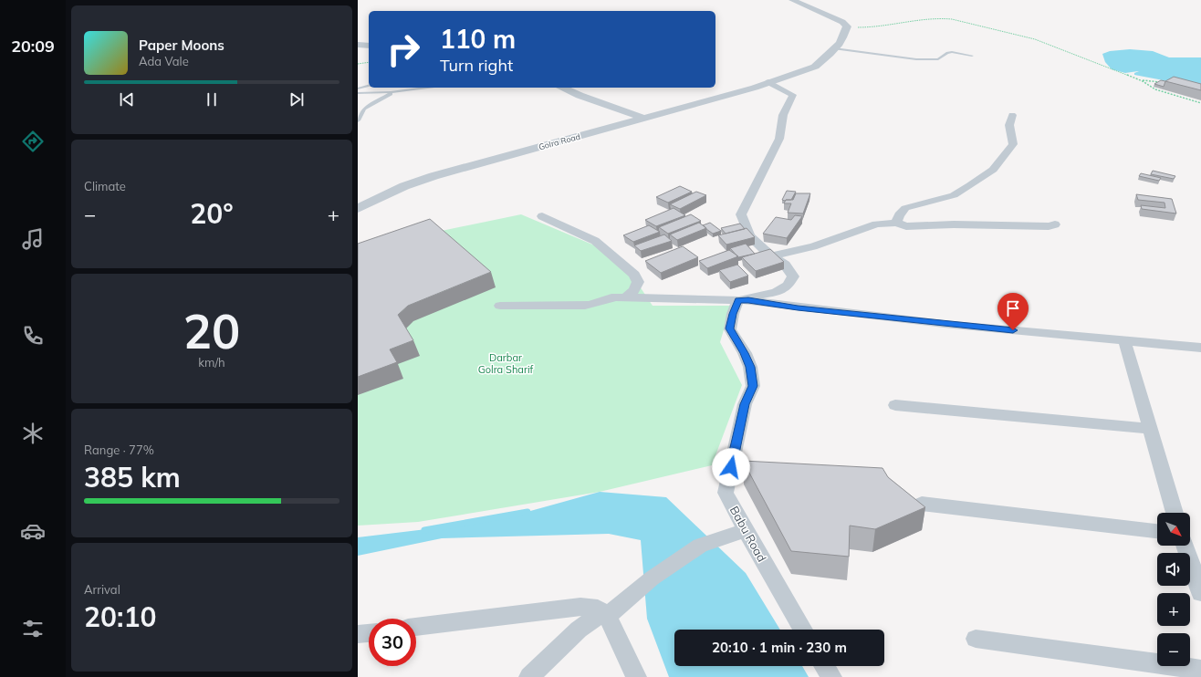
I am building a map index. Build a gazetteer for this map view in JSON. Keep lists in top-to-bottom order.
{
  "streets": {
    "street": ["Golra Road", "Babu Road"]
  },
  "parks": ["Darbar Golra Sharif"],
  "north": "bottom right",
  "page": {
    "tabs": "20:09",
    "turn": ["110 m", "Turn right"],
    "song": ["Paper Moons", "Ada Vale"],
    "tile": [
      "Climate",
      ["20", "km/h"],
      ["Range · 77%", "385 km"],
      ["Arrival", "20:10"]
    ],
    "heat": ["−", "20°", "+"],
    "map_buttons": ["+", "−"],
    "limit": "30",
    "trip": "20:10 · 1 min · 230 m"
  }
}
